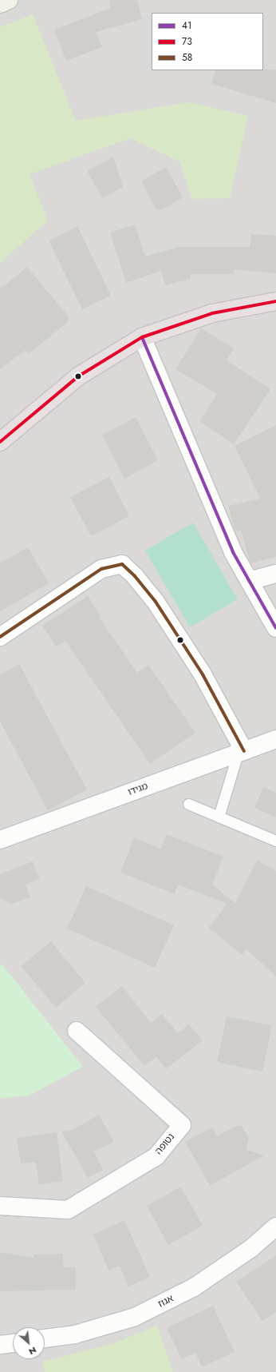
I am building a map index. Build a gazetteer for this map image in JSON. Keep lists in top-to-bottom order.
{
  "streets": {
    "street": ["מגידו", "נטופה", "אגוז"]
  },
  "lines": ["transit line 73", "transit line 41", "transit line 58"],
  "legend": ["41", "73", "58"],
  "north": "bottom right"
}
